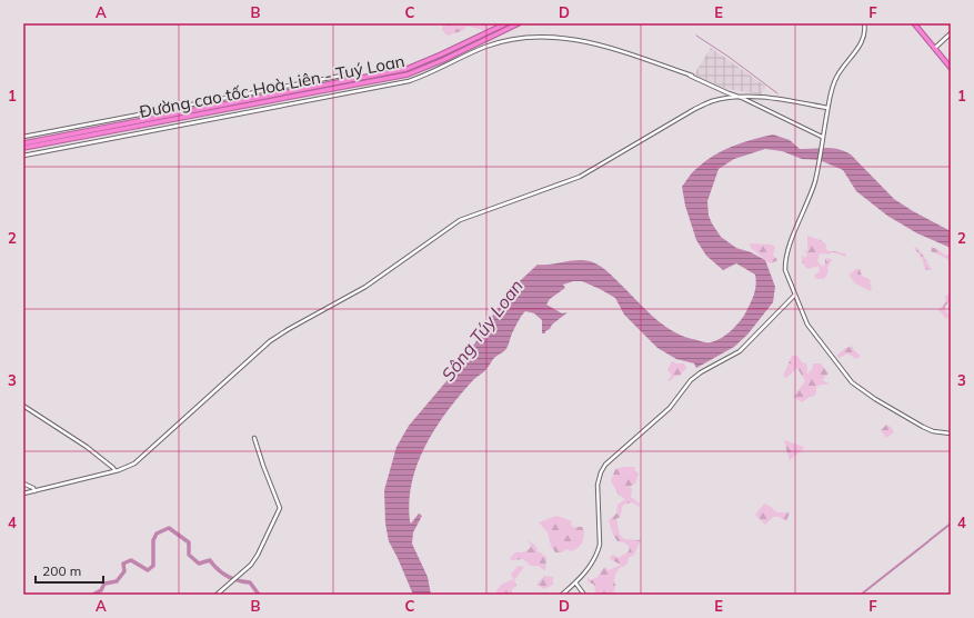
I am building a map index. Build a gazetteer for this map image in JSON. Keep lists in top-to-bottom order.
{
  "streets": {
    "highway": ["Đường cao tốc Hoà Liên - Tuý Loan"]
  },
  "water": ["Sông Túy Loan"],
  "scale_bar": "200 m",
  "grid": {
    "columns": [
      "A",
      "B",
      "C",
      "D",
      "E",
      "F"
    ],
    "rows": [
      "1",
      "2",
      "3",
      "4"
    ]
  }
}
